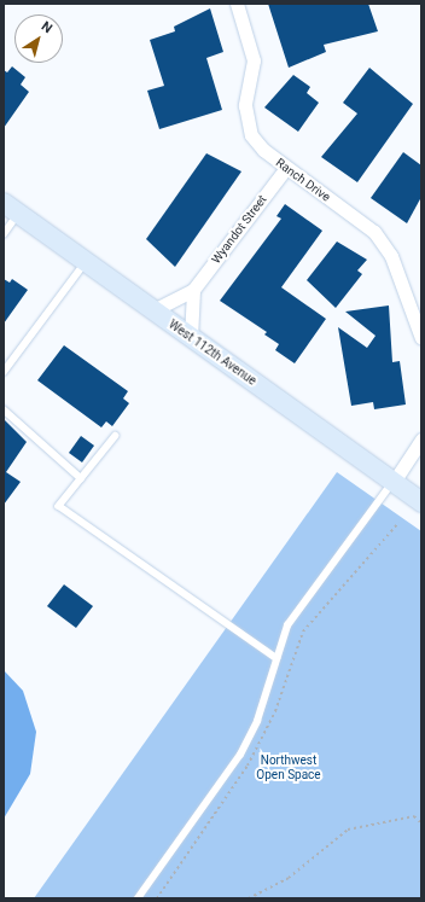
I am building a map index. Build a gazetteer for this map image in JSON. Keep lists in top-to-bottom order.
{
  "streets": {
    "main road": ["West 112th Avenue"],
    "street": ["Ranch Drive", "Wyandot Street"]
  },
  "crossings": [
    ["Ranch Drive", "Wyandot Street"],
    ["Wyandot Street", "West 112th Avenue"]
  ],
  "parks": ["Northwest Open Space"],
  "north": "top right"
}
